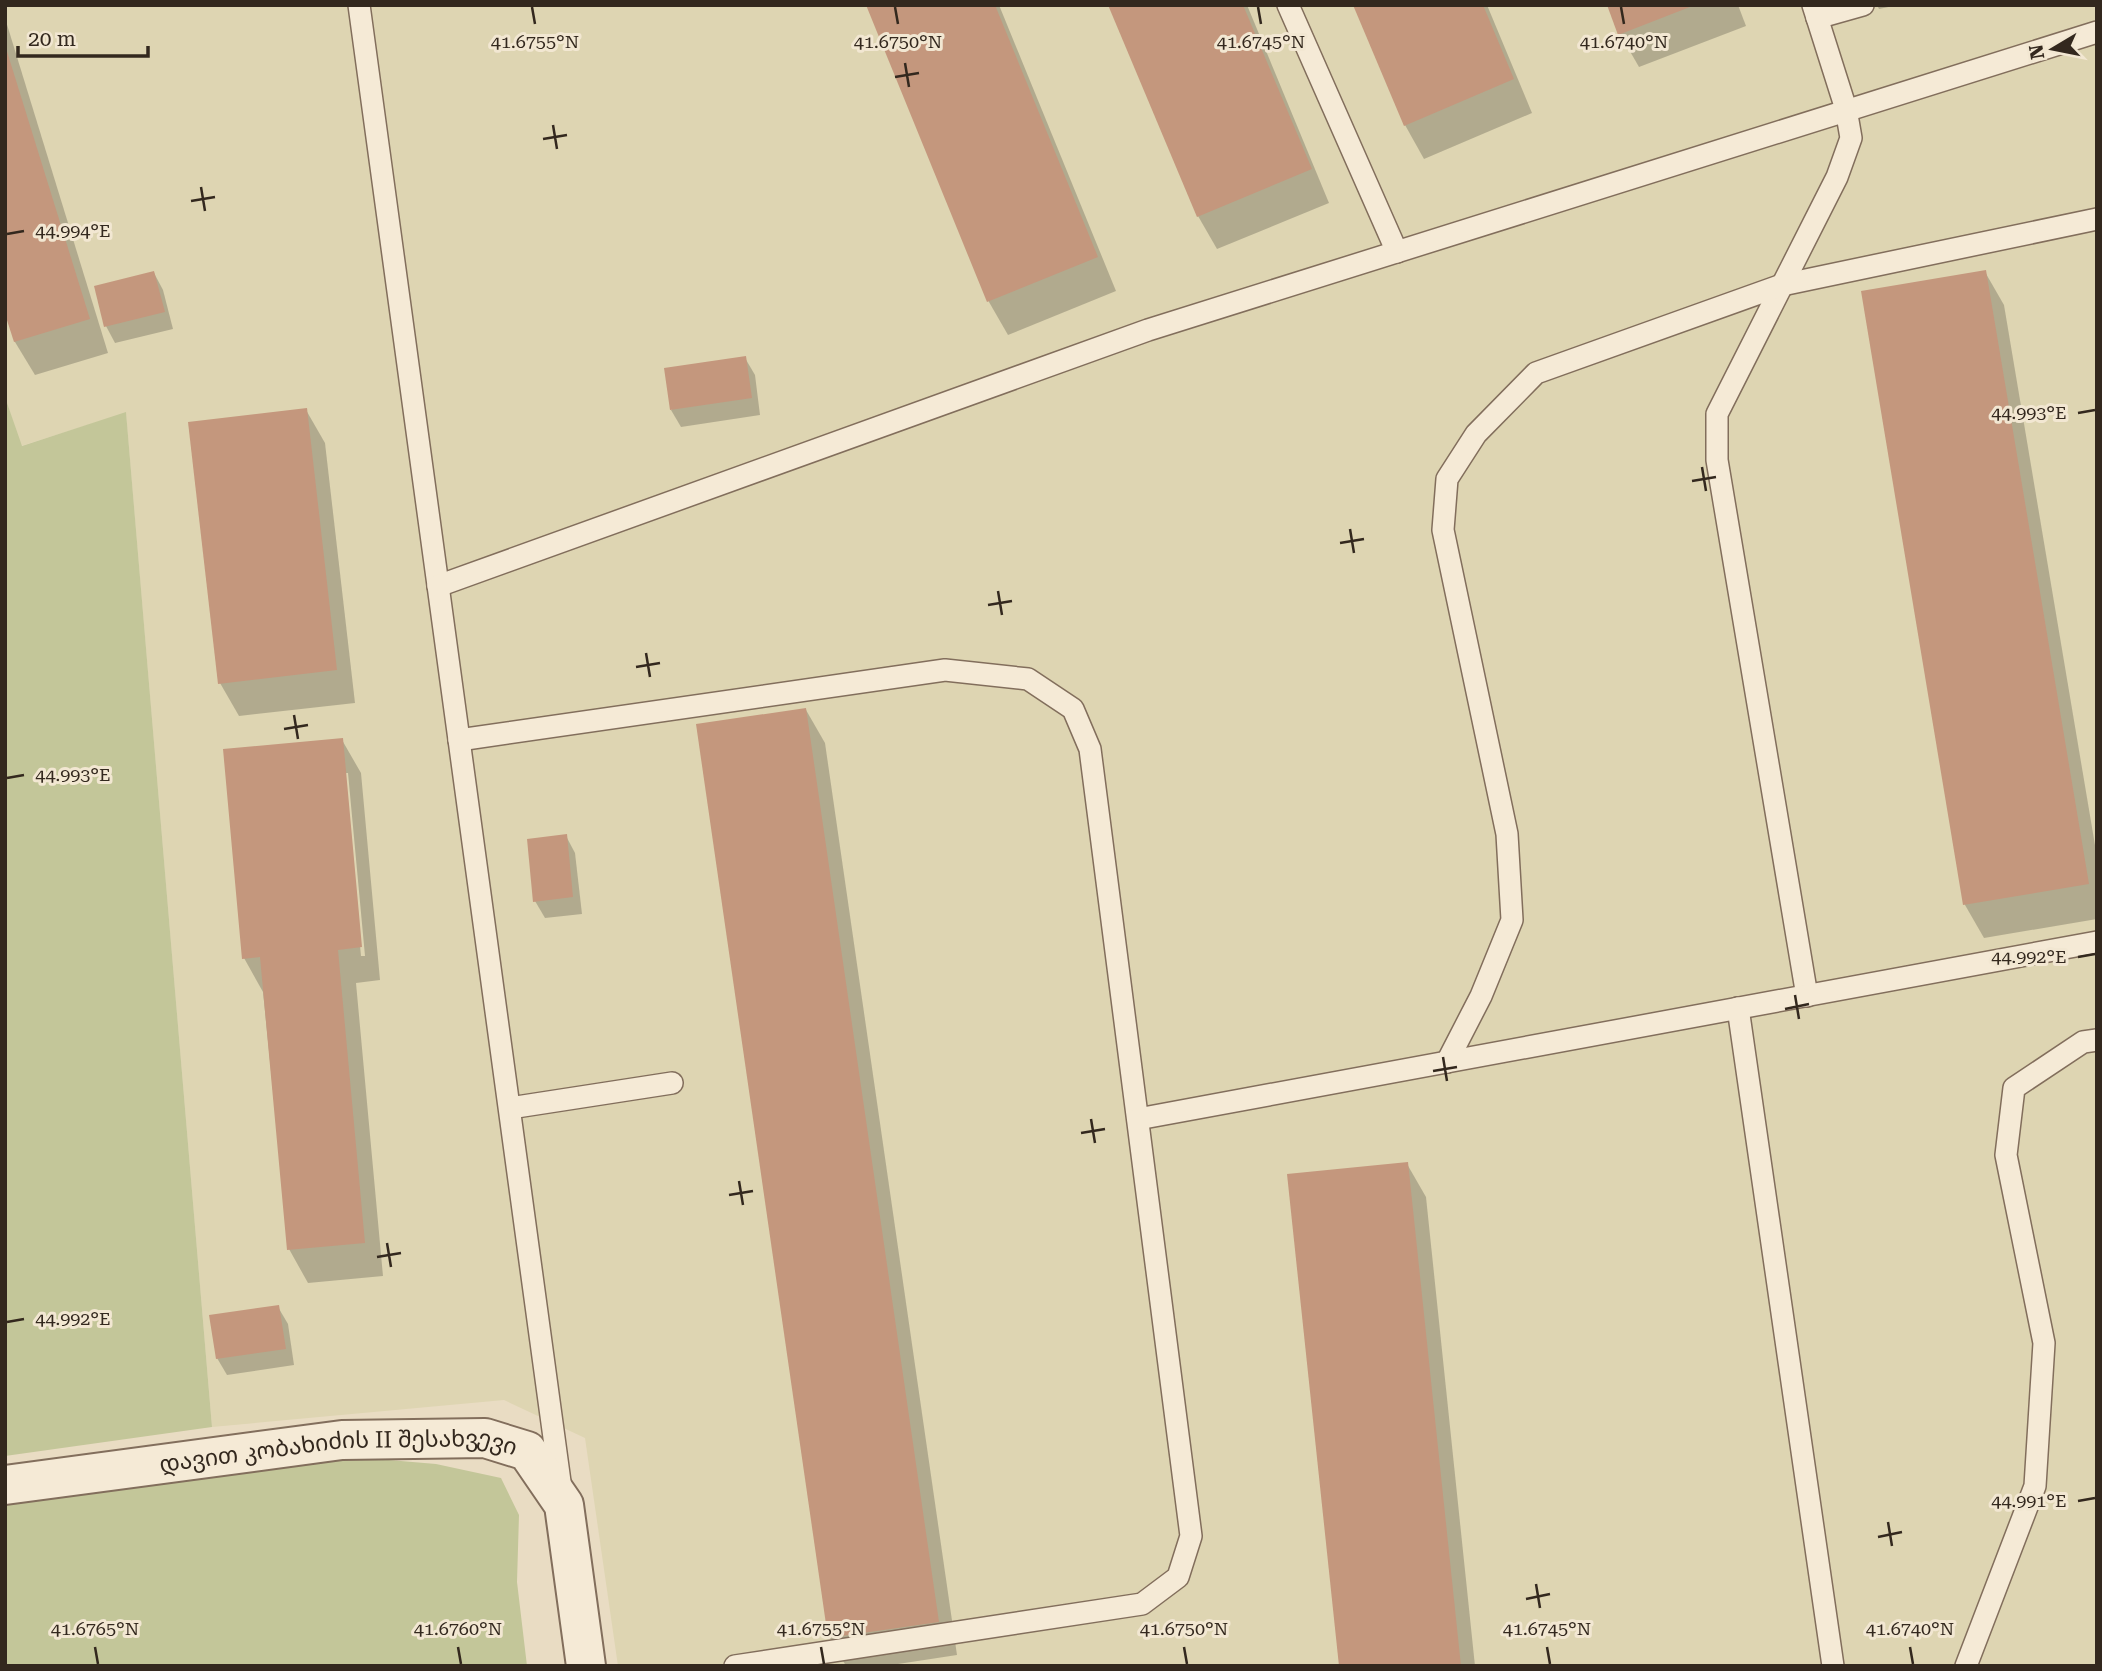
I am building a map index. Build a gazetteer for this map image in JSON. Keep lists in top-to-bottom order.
{
  "streets": {
    "street": ["დავით კობახიძის II შესახვევი"]
  },
  "scale_bar": "20 m",
  "north": "left",
  "coordinates": [
    "41.6755°N",
    "41.6750°N",
    "41.6745°N",
    "41.6740°N",
    "44.994°E",
    "44.993°E",
    "44.992°E",
    "44.991°E",
    "41.6765°N",
    "41.6760°N"
  ]
}
